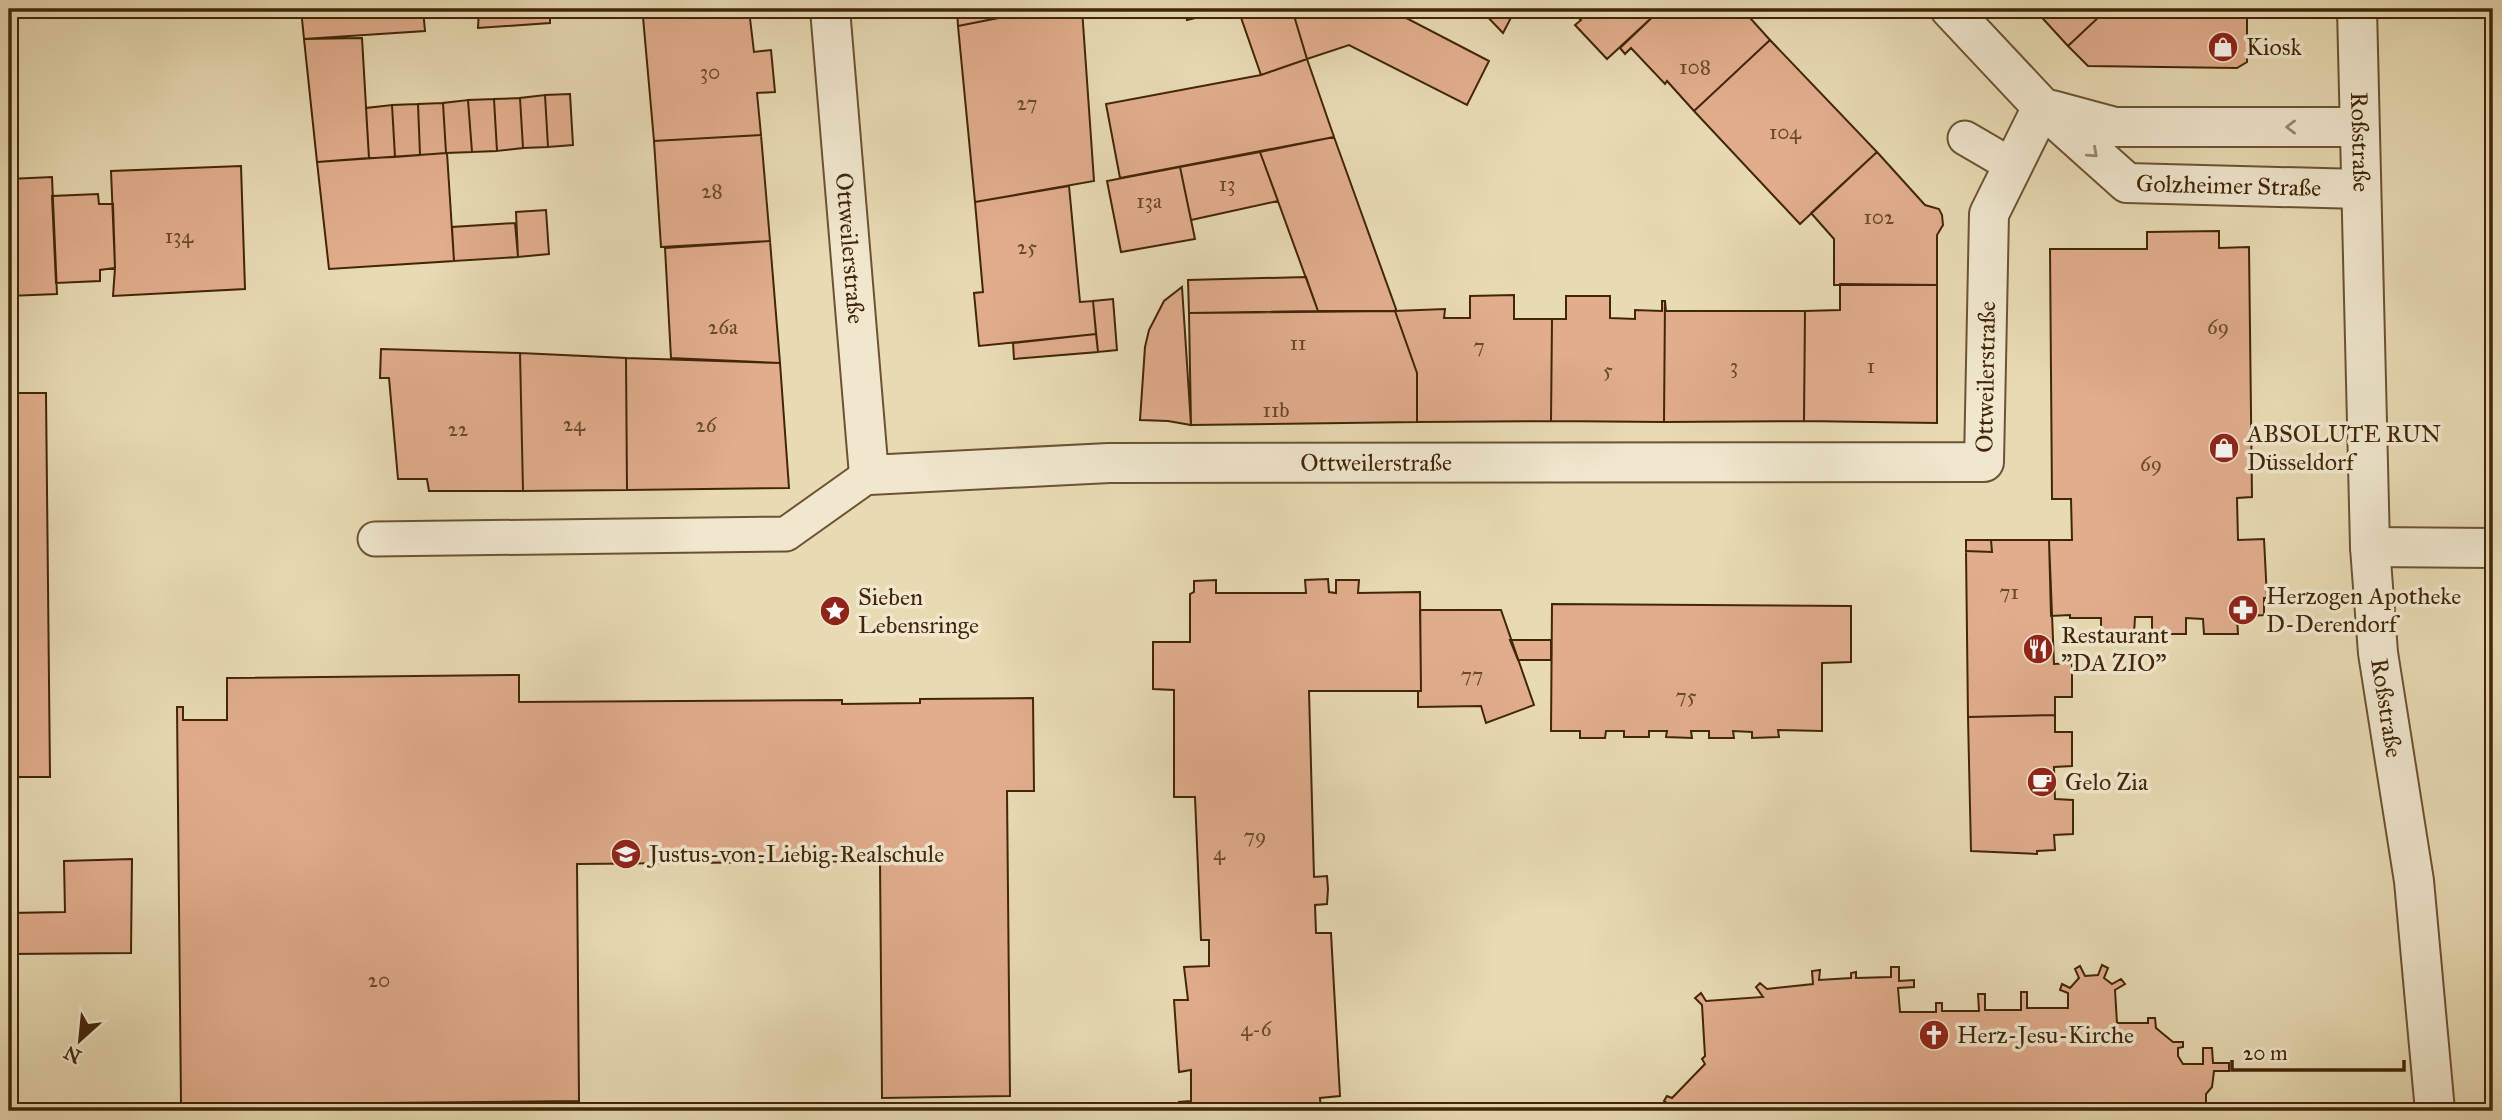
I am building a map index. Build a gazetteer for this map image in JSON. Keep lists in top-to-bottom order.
{
  "streets": {
    "street": ["Roßstraße", "Golzheimer Straße", "Ottweilerstraße"]
  },
  "crossings": [
    ["Roßstraße", "Golzheimer Straße"],
    ["Golzheimer Straße", "Ottweilerstraße"]
  ],
  "places": {
    "shop": ["Kiosk", "ABSOLUTE RUN Düsseldorf"],
    "pharmacy": ["Herzogen Apotheke D-Derendorf"],
    "place": ["Sieben Lebensringe"],
    "restaurant": ["Restaurant \"DA ZIO\""],
    "cafe": ["Gelo Zia"],
    "school or university": ["Justus-von-Liebig-Realschule"],
    "church": ["Herz-Jesu-Kirche"]
  },
  "house_numbers": [
    "108",
    "30",
    "27",
    "104",
    "13",
    "28",
    "13a",
    "102",
    "134",
    "25",
    "26a",
    "69",
    "11",
    "7",
    "3",
    "1",
    "5",
    "11b",
    "24",
    "26",
    "22",
    "69",
    "71",
    "77",
    "75",
    "79",
    "4",
    "20",
    "4-6"
  ],
  "scale_bar": "20 m",
  "north": "bottom left"
}
